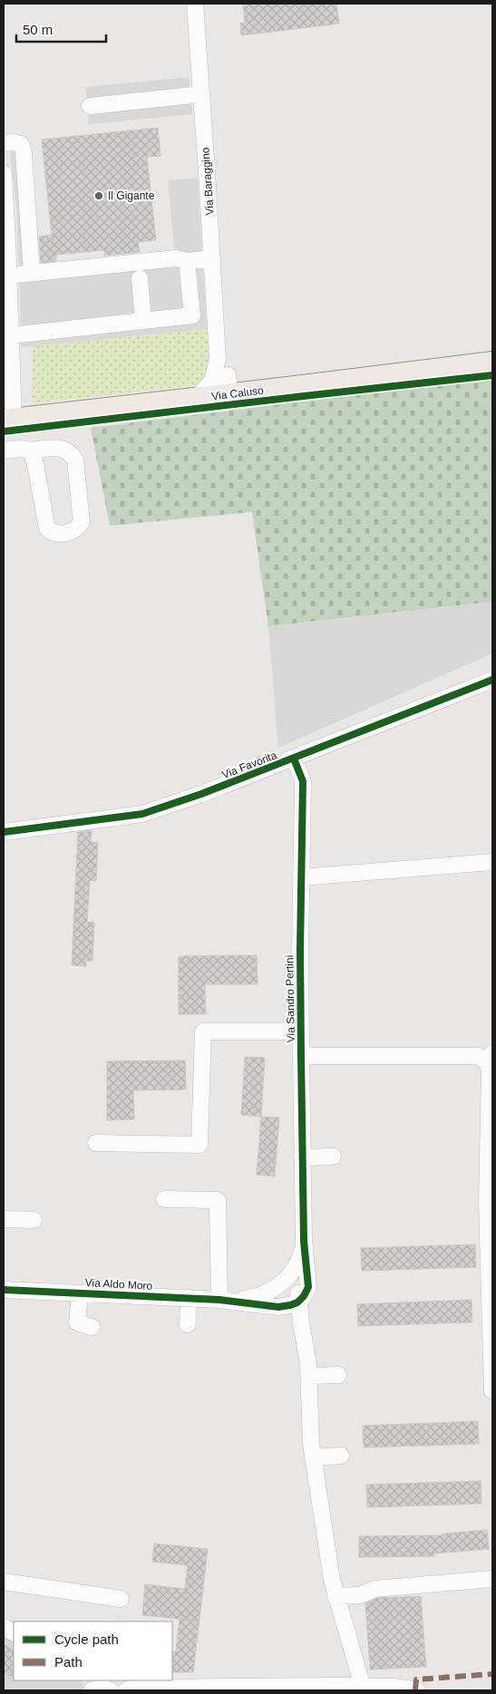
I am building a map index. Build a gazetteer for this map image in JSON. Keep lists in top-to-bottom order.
{
  "streets": {
    "main road": ["Via Caluso"],
    "street": [
      "Via Baraggino",
      "Via Favorita",
      "Via Sandro Pertini",
      "Via Aldo Moro"
    ]
  },
  "crossings": [
    ["Via Baraggino", "Via Caluso"],
    ["Via Favorita", "Via Sandro Pertini"]
  ],
  "places": ["Il Gigante"],
  "legend": ["Cycle path", "Path"],
  "scale_bar": "50 m"
}
